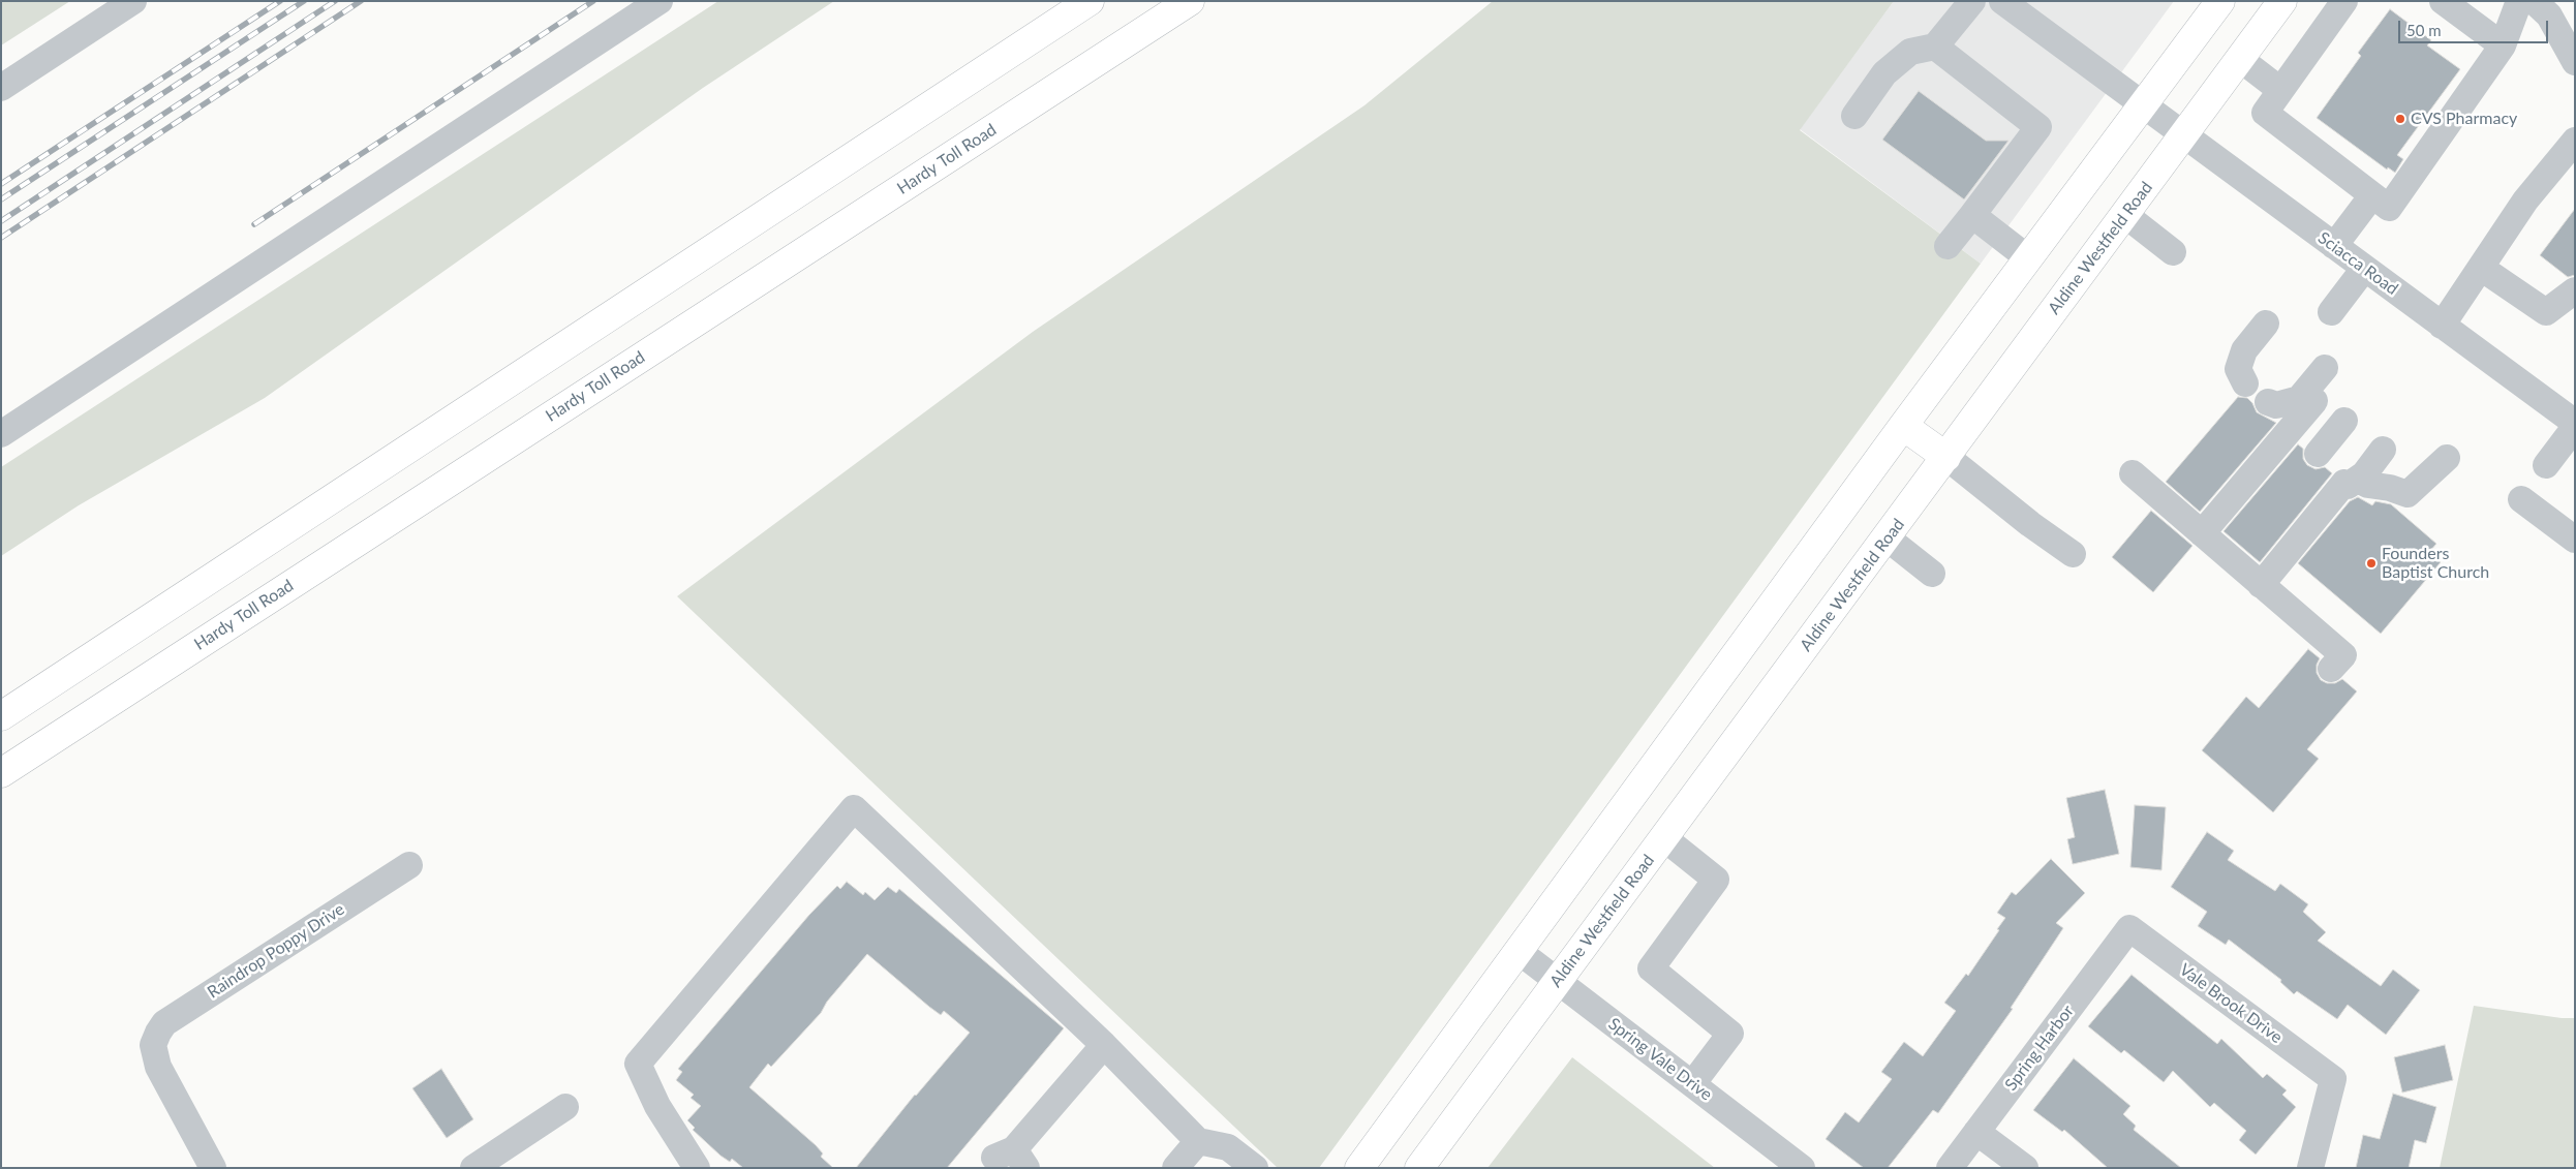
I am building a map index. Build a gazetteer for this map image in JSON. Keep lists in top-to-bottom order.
{
  "streets": {
    "main road": ["Hardy Toll Road", "Aldine Westfield Road"],
    "street": [
      "Sciacca Road",
      "Raindrop Poppy Drive",
      "Vale Brook Drive",
      "Spring Harbor",
      "Spring Vale Drive"
    ]
  },
  "crossings": [
    ["Aldine Westfield Road", "Sciacca Road"],
    ["Aldine Westfield Road", "Spring Vale Drive"],
    ["Vale Brook Drive", "Spring Harbor"]
  ],
  "places": ["CVS Pharmacy", "Founders Baptist Church"],
  "scale_bar": "50 m"
}
